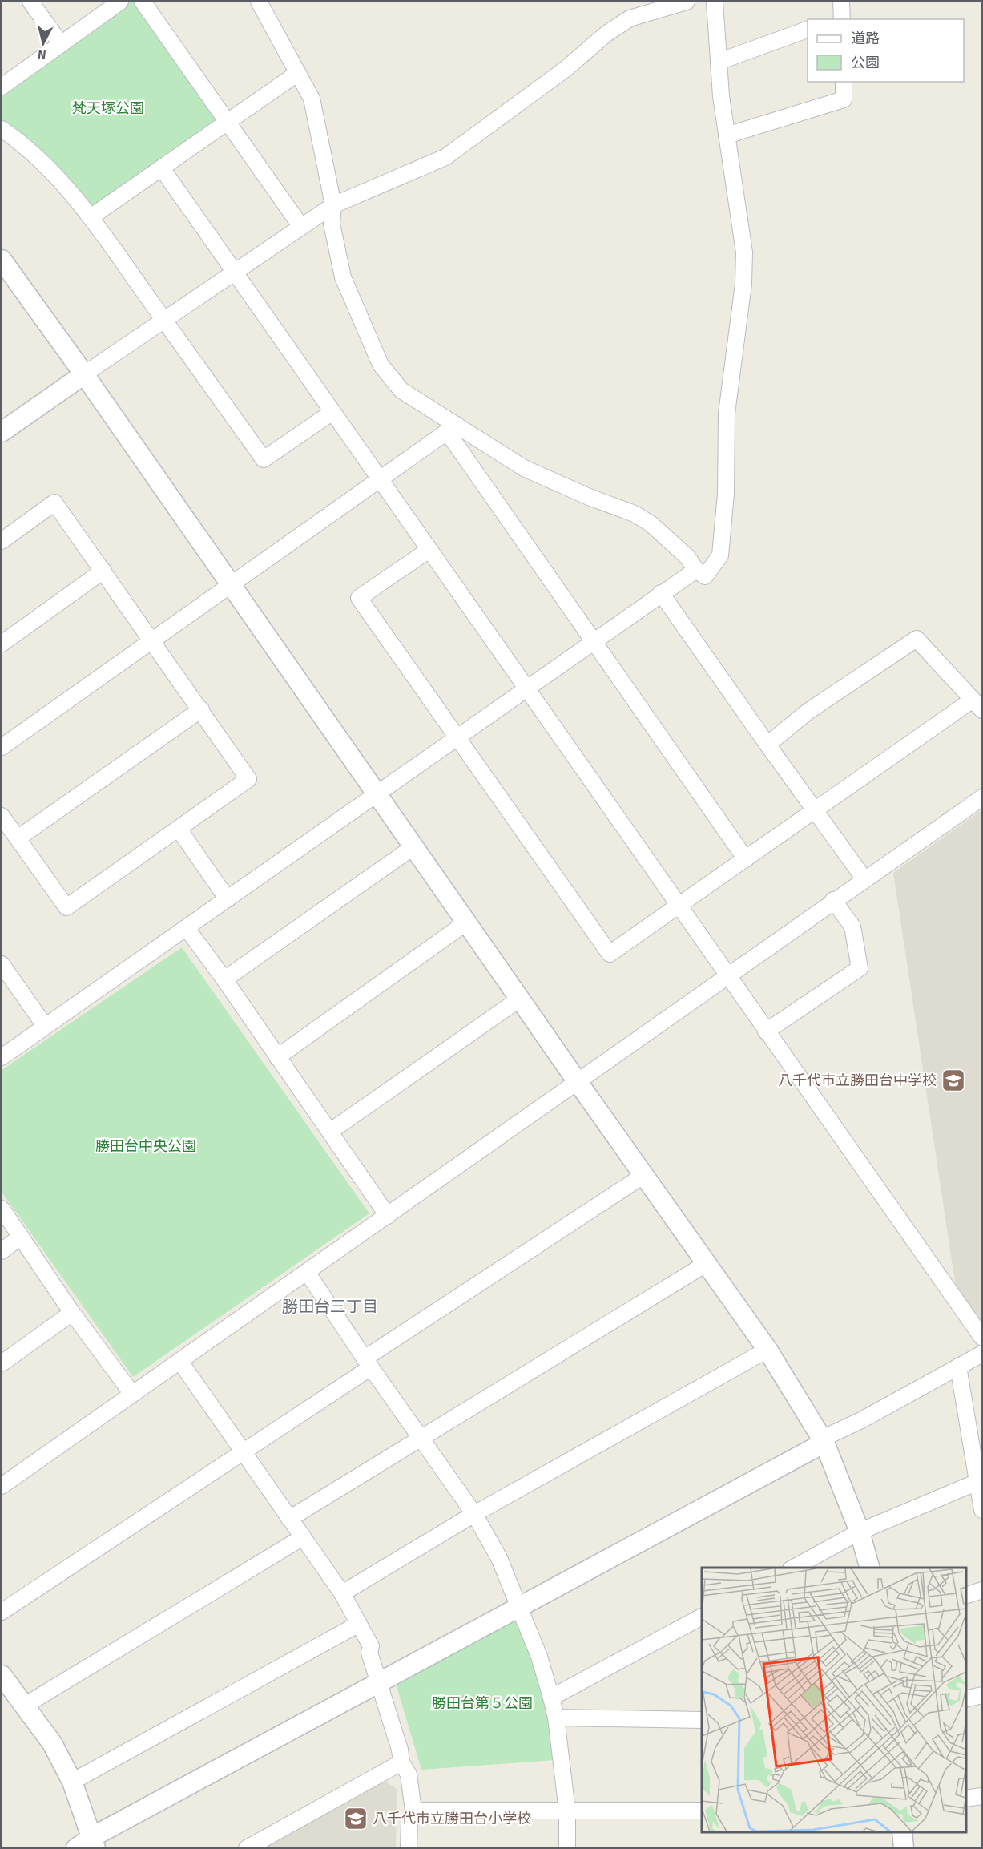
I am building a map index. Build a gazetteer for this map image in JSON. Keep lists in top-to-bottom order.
{
  "districts": ["勝田台三丁目"],
  "parks": ["梵天塚公園", "勝田台中央公園", "勝田台第５公園"],
  "places": {
    "school or university": ["八千代市立勝田台中学校", "八千代市立勝田台小学校"]
  },
  "legend": ["道路", "公園"],
  "north": "bottom"
}
